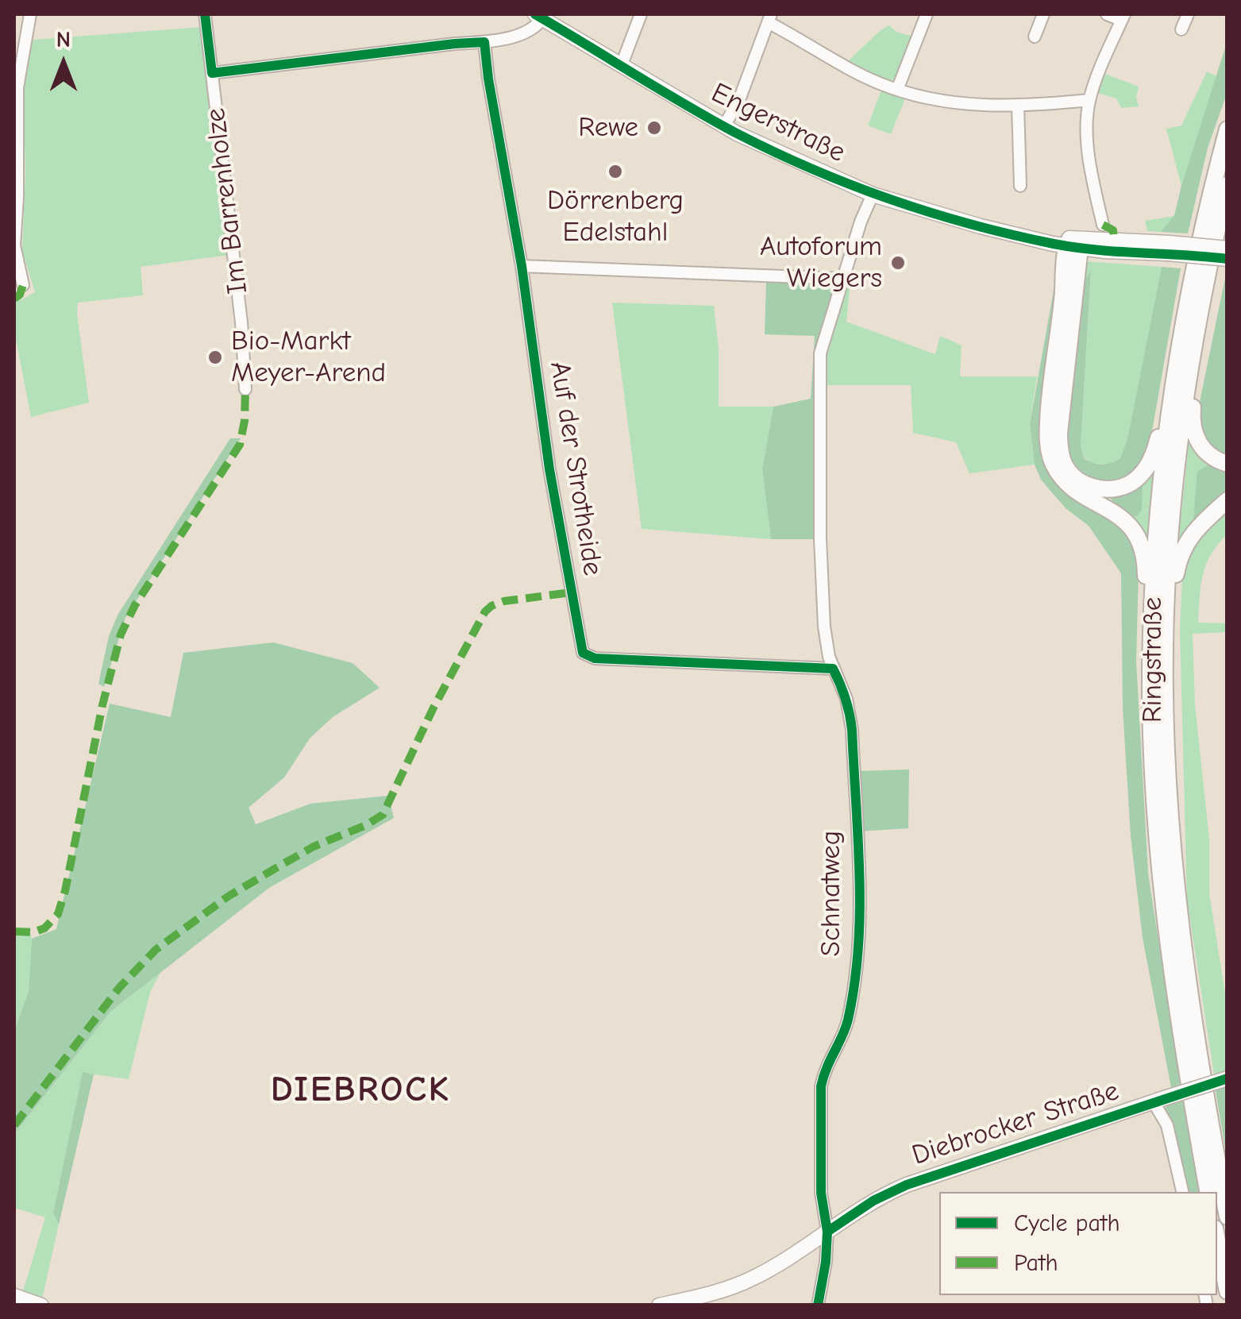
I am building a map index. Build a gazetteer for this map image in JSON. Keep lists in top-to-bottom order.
{
  "streets": {
    "highway": ["Ringstraße"],
    "main road": ["Engerstraße", "Diebrocker Straße"],
    "street": ["Im Barrenholze", "Auf der Strotheide", "Schnatweg"]
  },
  "crossings": [
    ["Engerstraße", "Schnatweg"],
    ["Auf der Strotheide", "Schnatweg"],
    ["Schnatweg", "Diebrocker Straße"]
  ],
  "districts": ["DIEBROCK"],
  "places": [
    "Rewe",
    "Dörrenberg Edelstahl",
    "Autoforum Wiegers",
    "Bio-Markt Meyer-Arend"
  ],
  "legend": ["Cycle path", "Path"],
  "north": "top"
}
